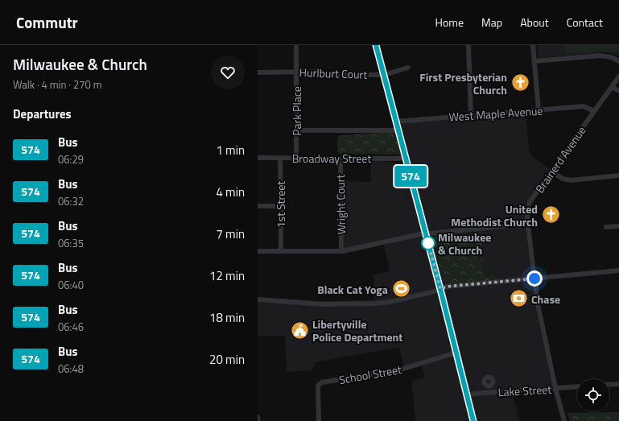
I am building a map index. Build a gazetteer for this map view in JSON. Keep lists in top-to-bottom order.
{
  "streets": {
    "street": [
      "Hurlburt Court",
      "Park Place",
      "West Maple Avenue",
      "Broadway Street",
      "Brainerd Avenue",
      "1st Street",
      "Wright Court",
      "School Street",
      "Lake Street"
    ]
  },
  "crossings": [
    ["Hurlburt Court", "Park Place"],
    ["Park Place", "Broadway Street"],
    ["West Maple Avenue", "Brainerd Avenue"],
    ["Broadway Street", "1st Street"],
    ["Broadway Street", "Wright Court"],
    ["Brainerd Avenue", "Lake Street"]
  ],
  "places": {
    "church": ["First Presbyterian Church", "United Methodist Church"],
    "other": ["Milwaukee & Church"],
    "sports": ["Black Cat Yoga"],
    "bank": ["Chase"],
    "public building": ["Libertyville Police Department"]
  },
  "lines": ["bus line 574"],
  "page": {
    "header": "Commutr",
    "nav": [
      "Home",
      "Map",
      "About",
      "Contact"
    ],
    "heading": [
      ["Milwaukee & Church", "Walk · 4 min · 270 m"],
      "Departures"
    ],
    "on_map": "574",
    "list": [
      {
        "mark": "574",
        "name": "Bus",
        "note": "06:29",
        "value": "1 min"
      },
      {
        "mark": "574",
        "name": "Bus",
        "note": "06:32",
        "value": "4 min"
      },
      {
        "mark": "574",
        "name": "Bus",
        "note": "06:35",
        "value": "7 min"
      },
      {
        "mark": "574",
        "name": "Bus",
        "note": "06:40",
        "value": "12 min"
      },
      {
        "mark": "574",
        "name": "Bus",
        "note": "06:46",
        "value": "18 min"
      },
      {
        "mark": "574",
        "name": "Bus",
        "note": "06:48",
        "value": "20 min"
      }
    ]
  }
}
